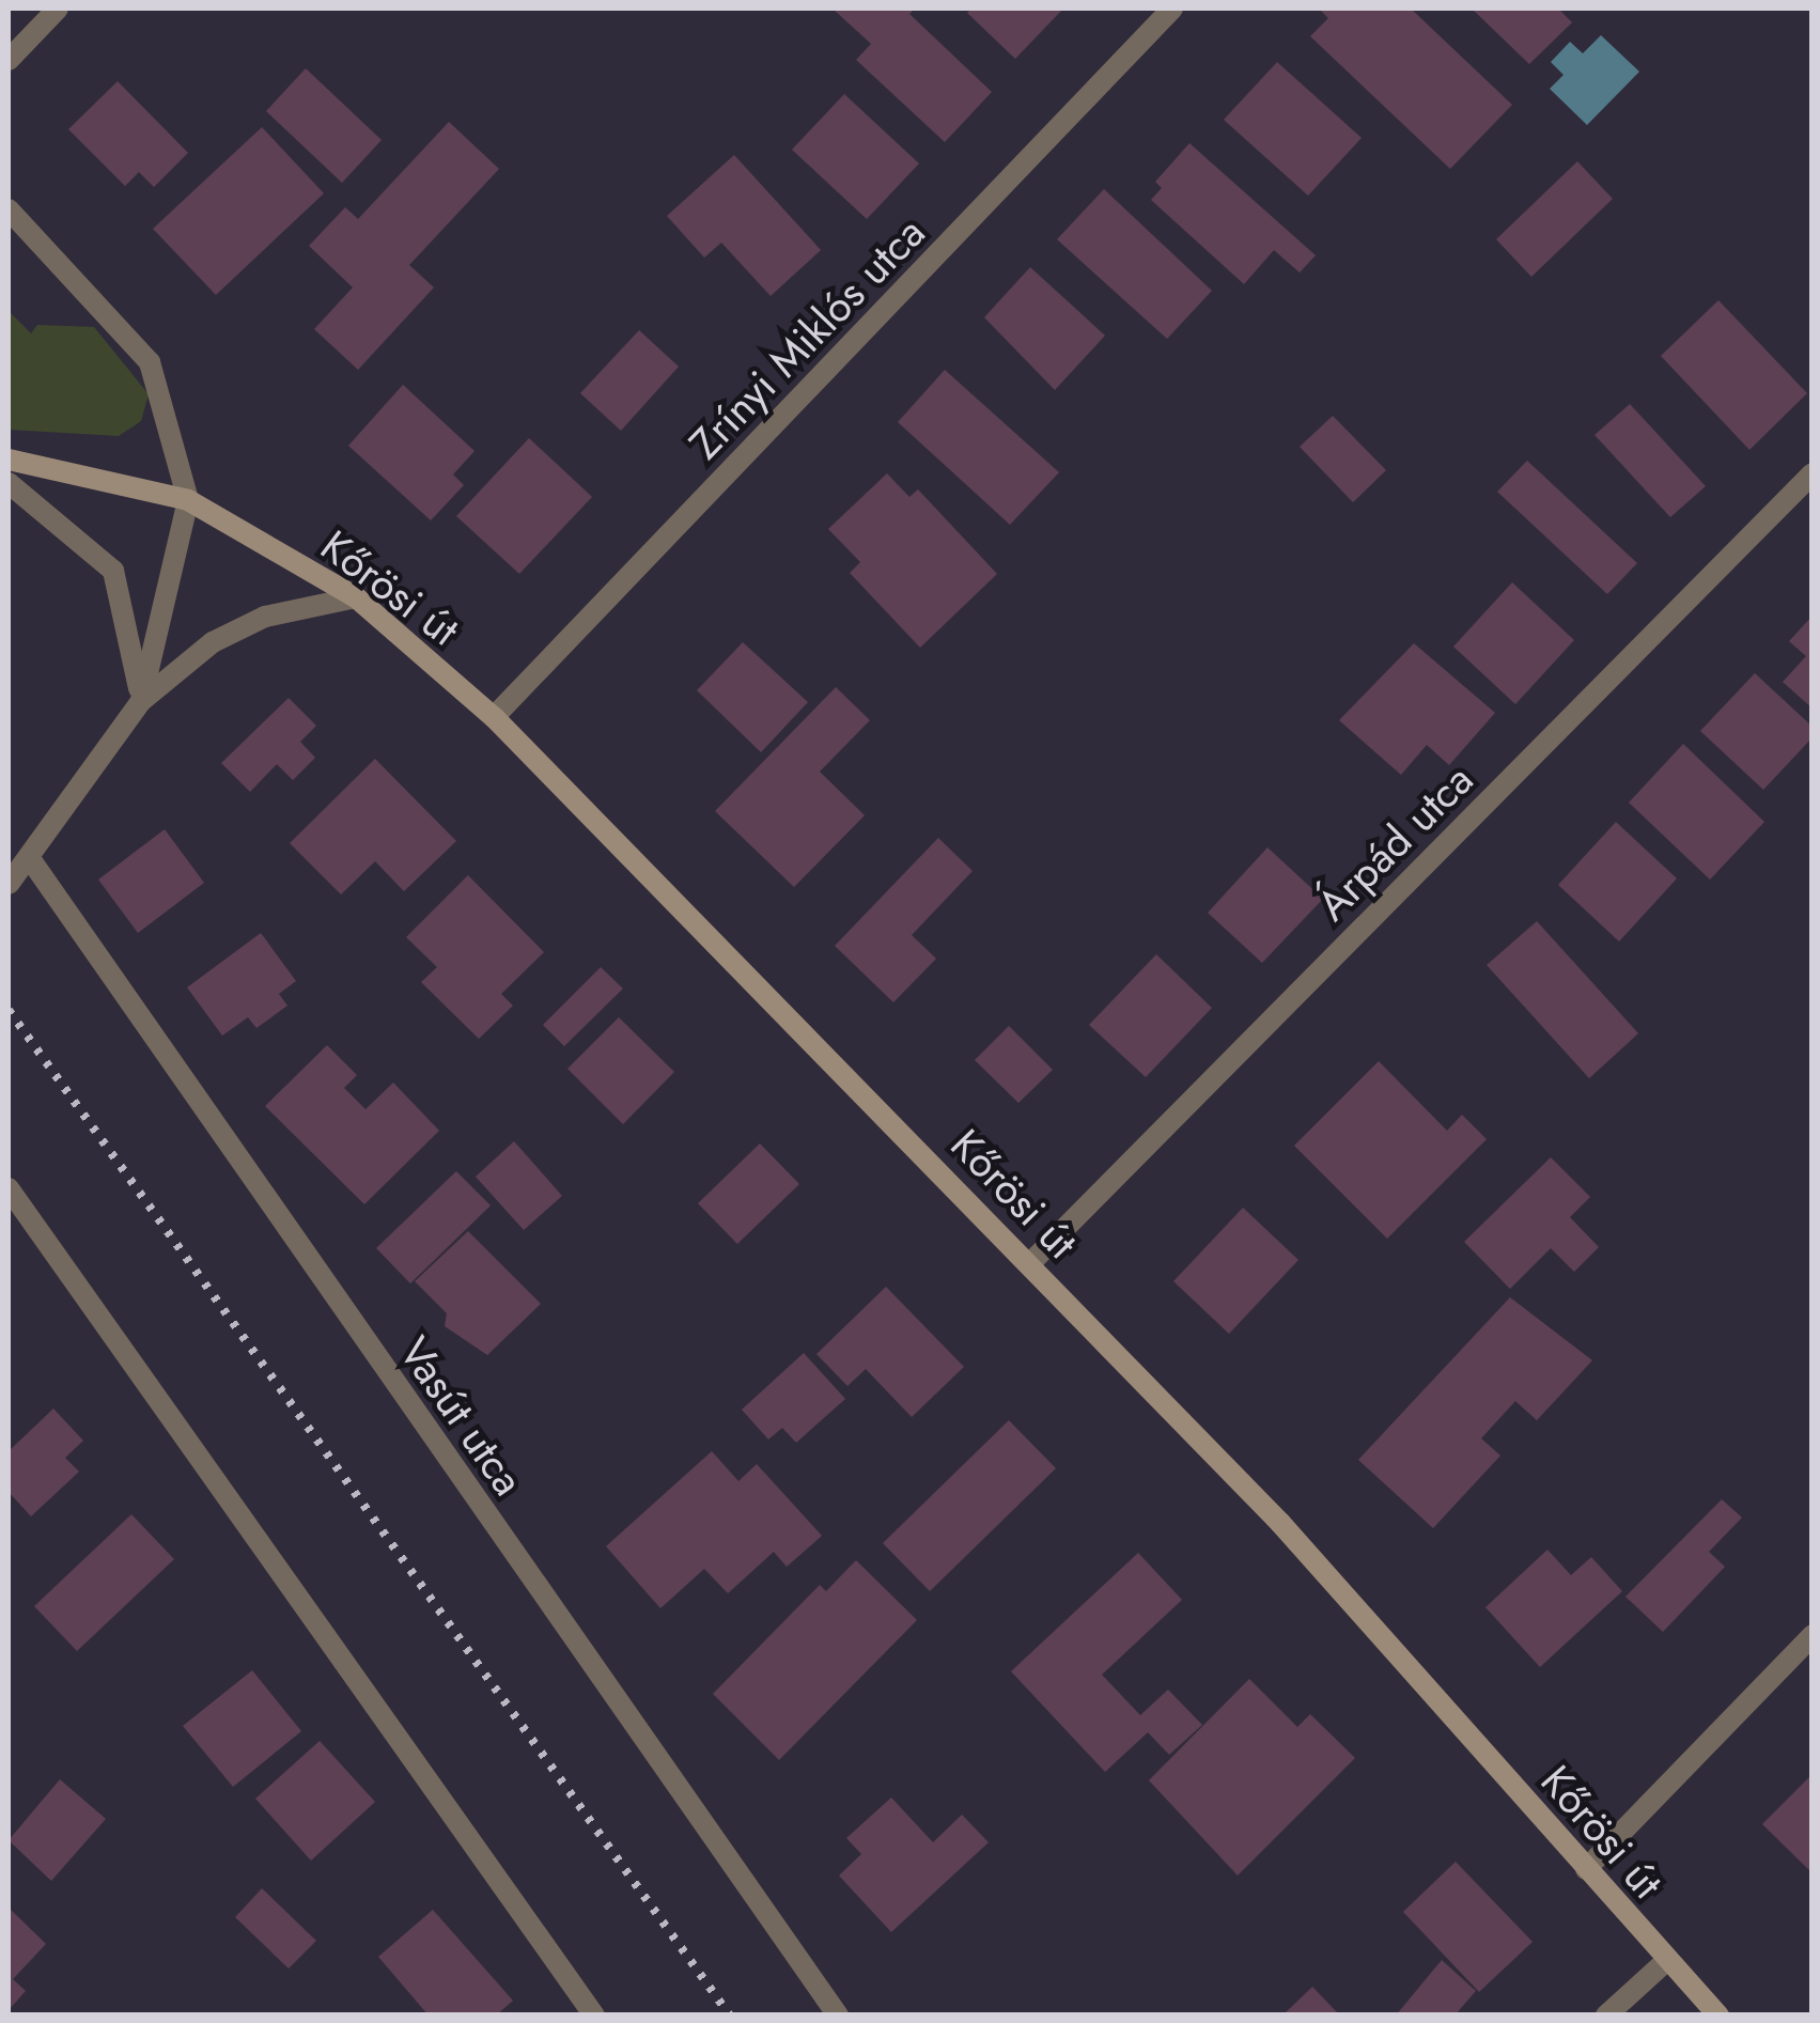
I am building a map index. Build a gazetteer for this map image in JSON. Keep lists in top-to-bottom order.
{
  "streets": {
    "main road": ["Kőrösi út"],
    "street": ["Zrínyi Miklós utca", "Árpád utca", "Vasút utca"]
  },
  "crossings": [
    ["Zrínyi Miklós utca", "Kőrösi út"],
    ["Kőrösi út", "Árpád utca"]
  ]
}
